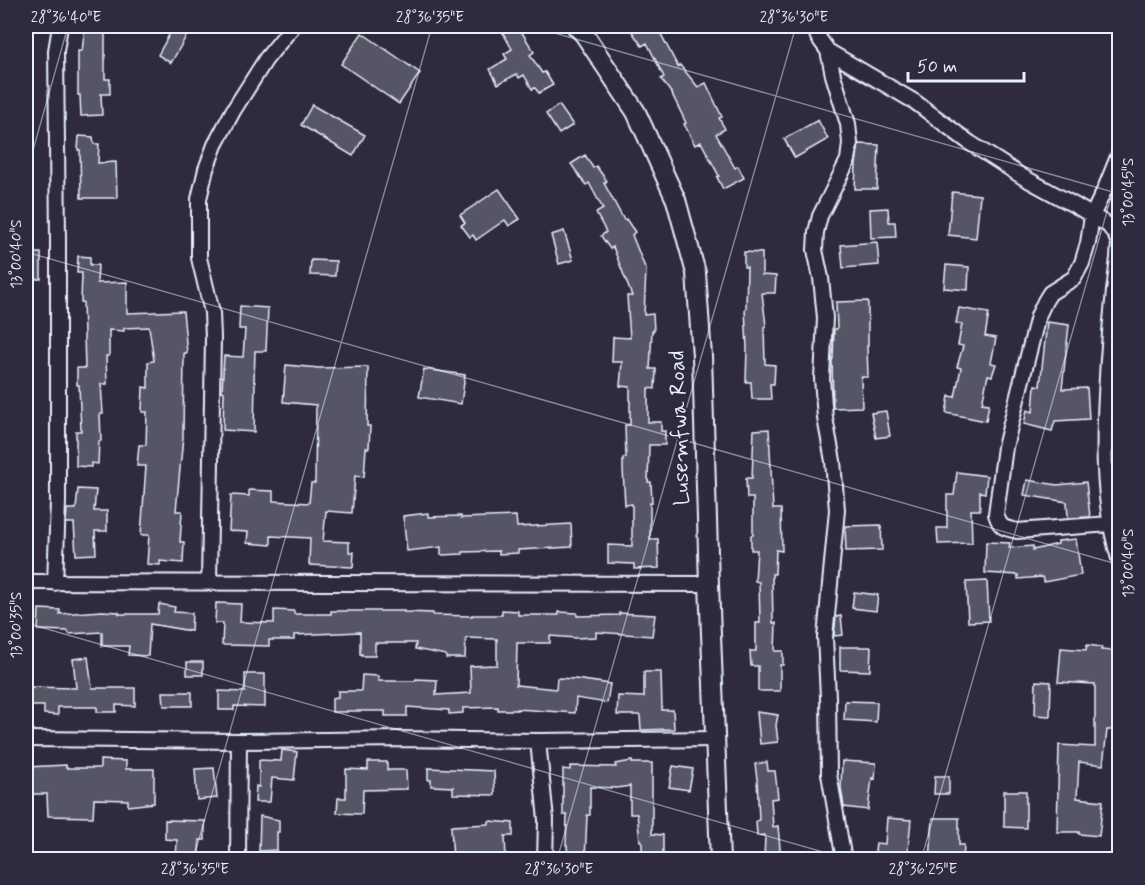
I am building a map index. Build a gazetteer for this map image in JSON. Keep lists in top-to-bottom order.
{
  "streets": {
    "street": ["Lusemfwa Road"]
  },
  "scale_bar": "50 m",
  "coordinates": [
    "28°36'40\"E",
    "28°36'35\"E",
    "28°36'30\"E",
    "13°00'45\"S",
    "13°00'40\"S",
    "13°00'35\"S",
    "28°36'25\"E"
  ]
}
